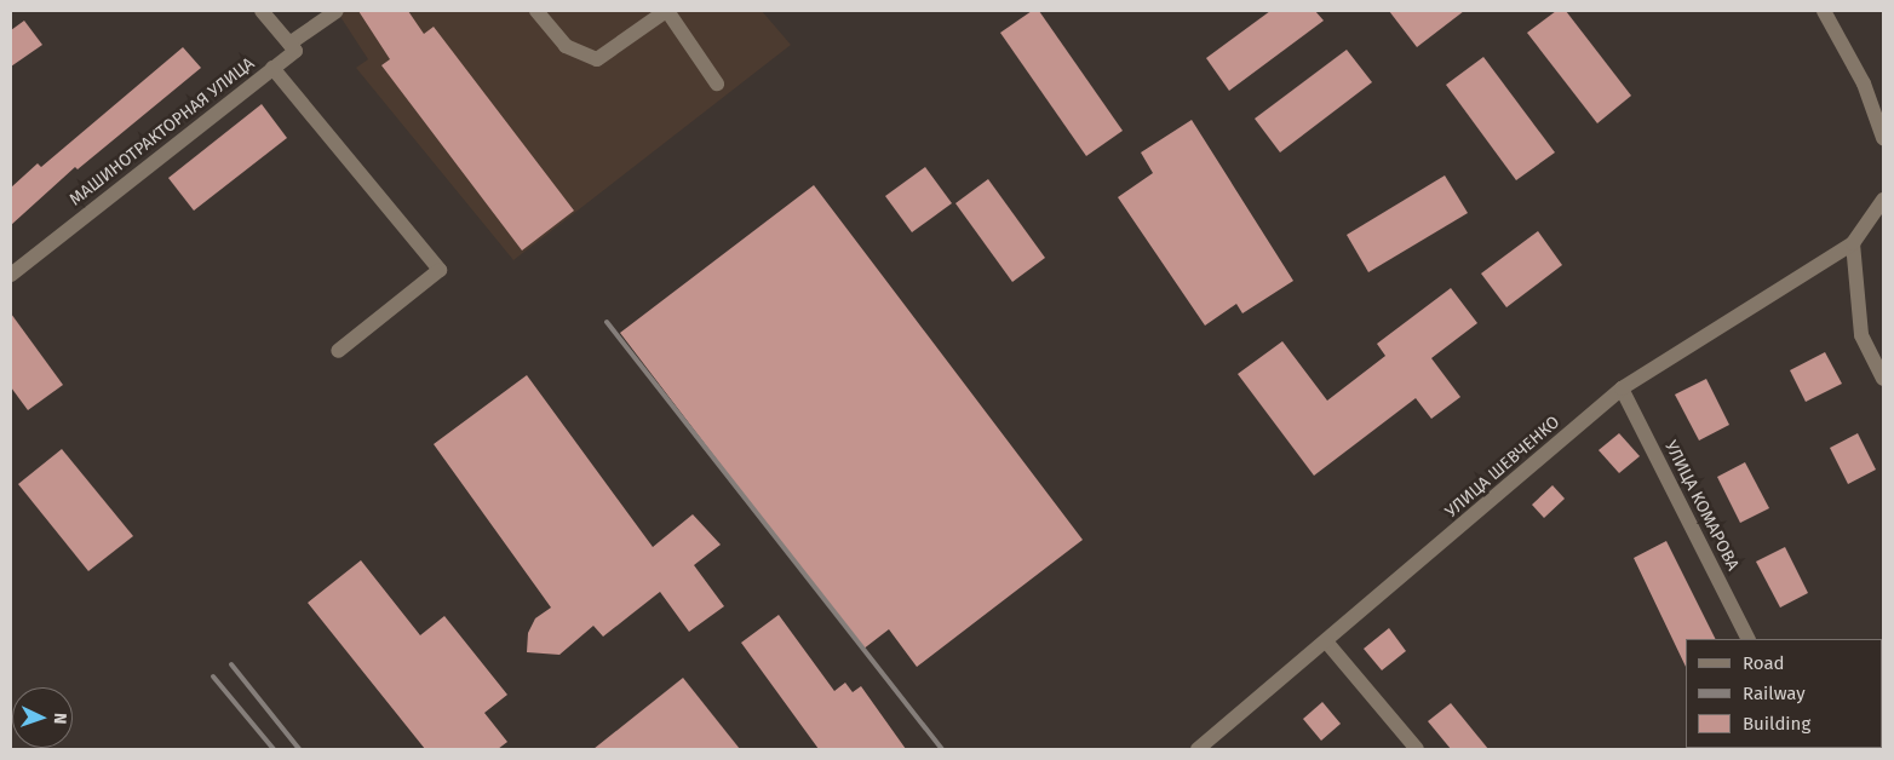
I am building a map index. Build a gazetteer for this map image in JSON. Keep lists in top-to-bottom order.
{
  "streets": {
    "street": ["МАШИНОТРАКТОРНАЯ УЛИЦА", "УЛИЦА ШЕВЧЕНКО", "УЛИЦА КОМАРОВА"]
  },
  "crossings": [
    ["УЛИЦА ШЕВЧЕНКО", "УЛИЦА КОМАРОВА"]
  ],
  "legend": ["Road", "Railway", "Building"],
  "north": "right"
}
